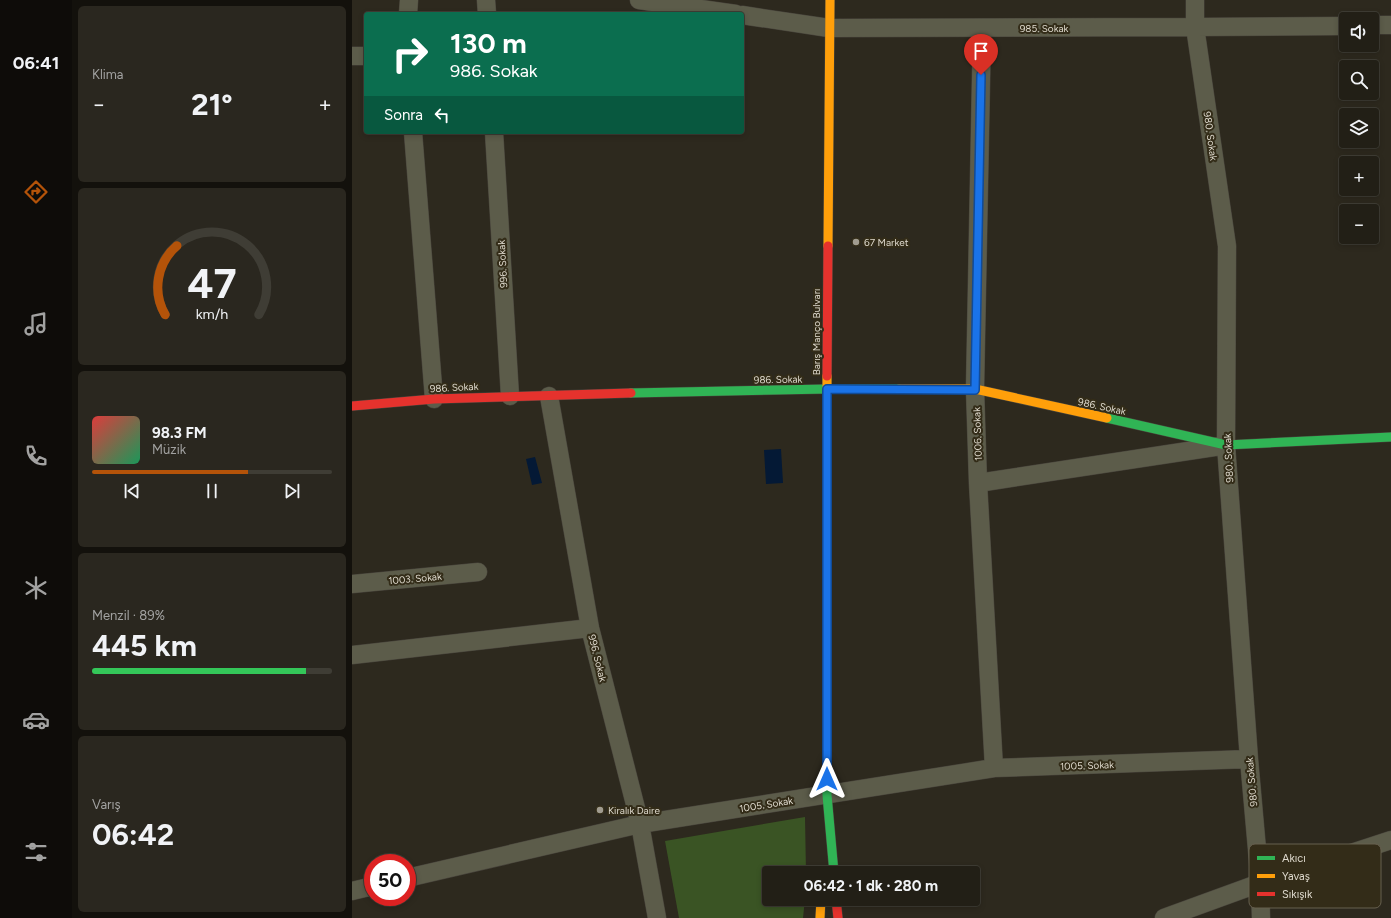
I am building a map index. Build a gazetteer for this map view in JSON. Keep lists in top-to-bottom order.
{
  "streets": {
    "street": [
      "985. Sokak",
      "980. Sokak",
      "996. Sokak",
      "Barış Manço Bulvarı",
      "986. Sokak",
      "1006. Sokak",
      "1003. Sokak",
      "1005. Sokak"
    ]
  },
  "crossings": [
    ["985. Sokak", "980. Sokak"],
    ["985. Sokak", "Barış Manço Bulvarı"],
    ["985. Sokak", "1006. Sokak"],
    ["980. Sokak", "986. Sokak"],
    ["980. Sokak", "1005. Sokak"],
    ["996. Sokak", "986. Sokak"],
    ["996. Sokak", "1005. Sokak"],
    ["Barış Manço Bulvarı", "986. Sokak"],
    ["Barış Manço Bulvarı", "1005. Sokak"],
    ["986. Sokak", "1006. Sokak"],
    ["1006. Sokak", "1005. Sokak"]
  ],
  "places": ["67 Market", "Kiralık Daire"],
  "legend": ["Akıcı", "Yavaş", "Sıkışık"],
  "page": {
    "tabs": "06:41",
    "tile": [
      "Klima",
      ["Menzil · 89%", "445 km"],
      ["Varış", "06:42"]
    ],
    "map_buttons": ["+", "−"],
    "turn": ["130 m", "986. Sokak"],
    "heat": ["−", "21°", "+"],
    "then": "Sonra",
    "song": ["98.3 FM", "Müzik"],
    "limit": "50",
    "trip": "06:42 · 1 dk · 280 m",
    "gauge": ["47", "km/h"]
  }
}
